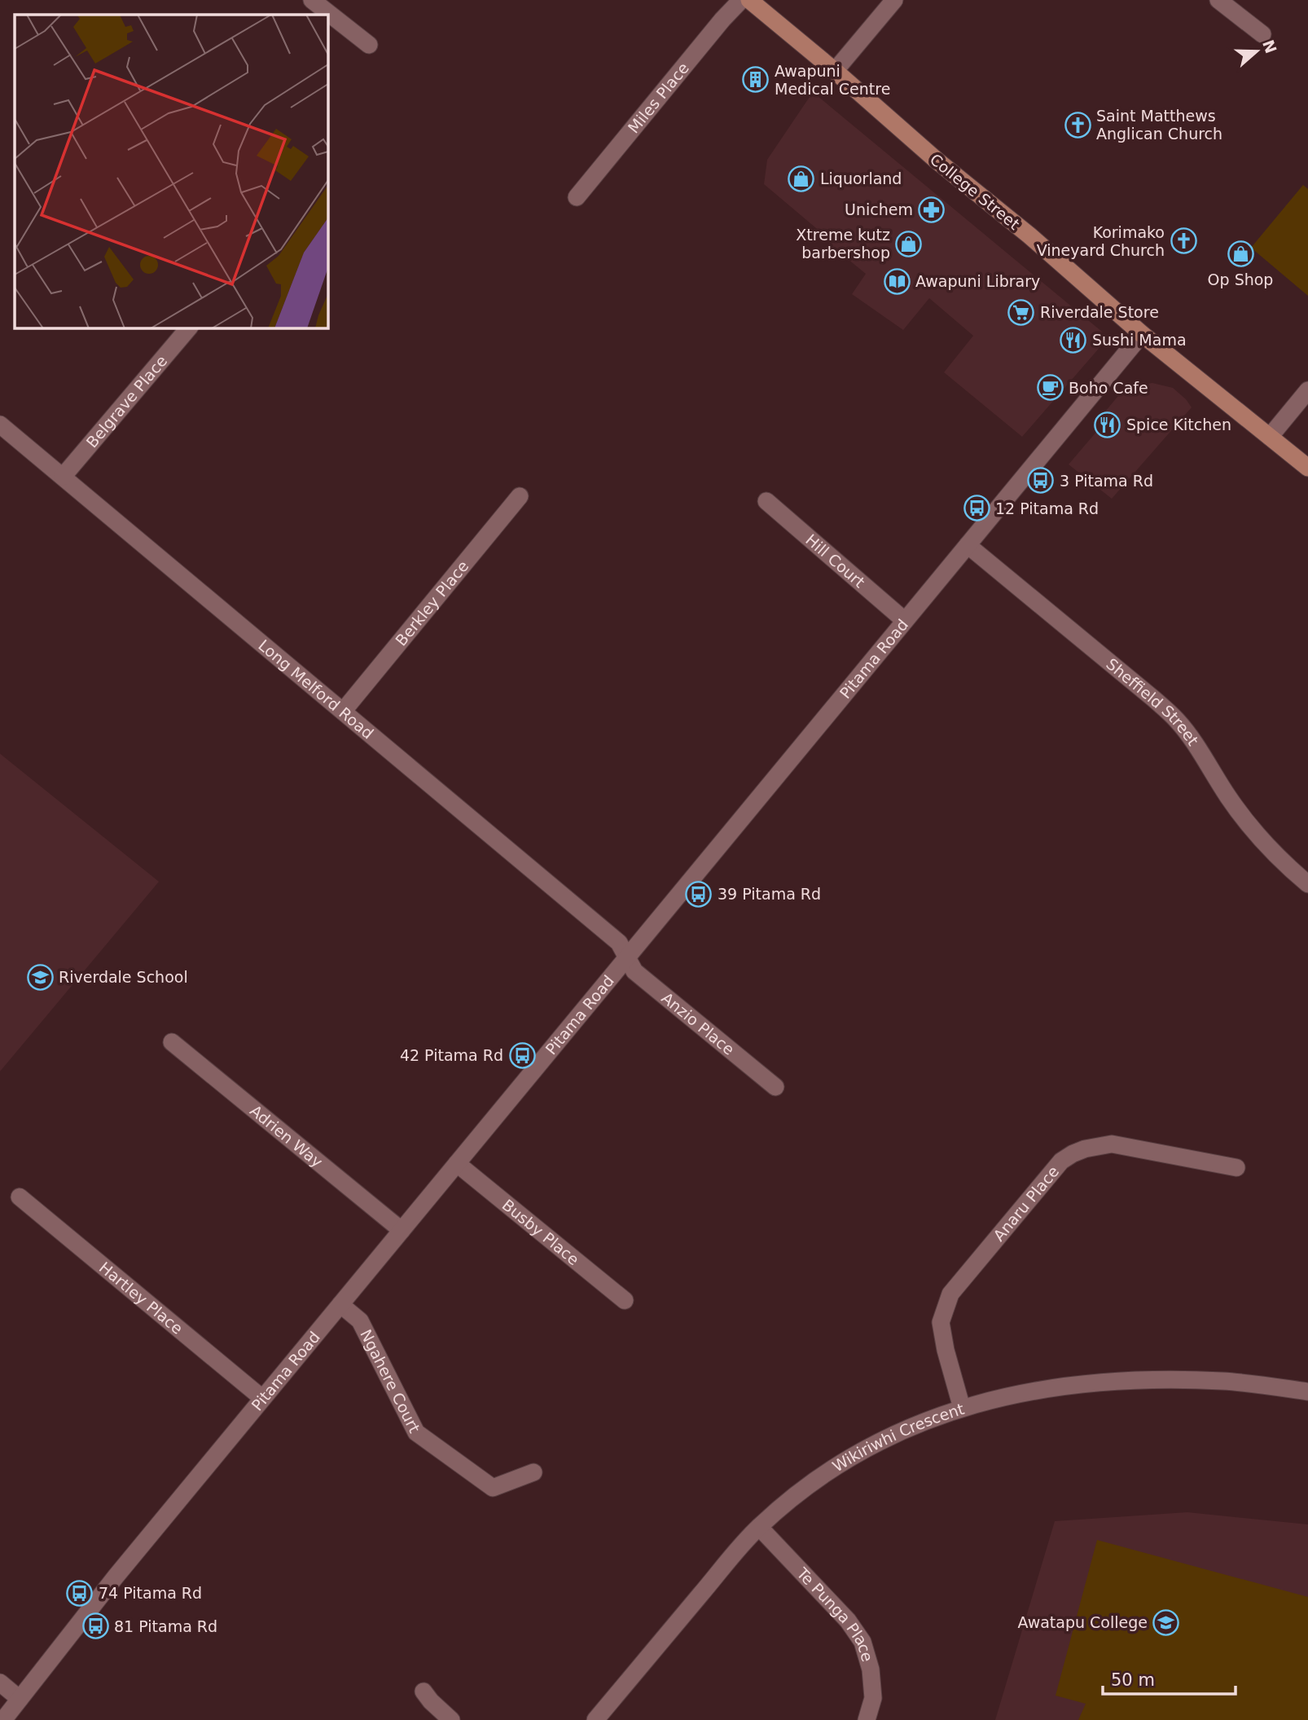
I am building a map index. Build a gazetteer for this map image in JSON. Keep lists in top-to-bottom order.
{
  "streets": {
    "main road": ["College Street"],
    "street": [
      "Miles Place",
      "Belgrave Place",
      "Hill Court",
      "Berkley Place",
      "Pitama Road",
      "Long Melford Road",
      "Sheffield Street",
      "Anzio Place",
      "Adrien Way",
      "Anaru Place",
      "Busby Place",
      "Hartley Place",
      "Ngahere Court",
      "Wikiriwhi Crescent",
      "Te Punga Place"
    ]
  },
  "crossings": [
    ["College Street", "Pitama Road"],
    ["Belgrave Place", "Long Melford Road"],
    ["Hill Court", "Pitama Road"],
    ["Berkley Place", "Long Melford Road"],
    ["Pitama Road", "Long Melford Road"],
    ["Pitama Road", "Sheffield Street"],
    ["Pitama Road", "Anzio Place"],
    ["Pitama Road", "Adrien Way"],
    ["Pitama Road", "Busby Place"],
    ["Pitama Road", "Hartley Place"],
    ["Pitama Road", "Ngahere Court"],
    ["Long Melford Road", "Anzio Place"],
    ["Anaru Place", "Wikiriwhi Crescent"],
    ["Wikiriwhi Crescent", "Te Punga Place"]
  ],
  "places": {
    "building": ["Awapuni Medical Centre"],
    "church": ["Saint Matthews Anglican Church", "Korimako Vineyard Church"],
    "shop": ["Liquorland", "Xtreme kutz barbershop", "Op Shop"],
    "pharmacy": ["Unichem"],
    "library": ["Awapuni Library"],
    "supermarket": ["Riverdale Store"],
    "restaurant": ["Sushi Mama", "Spice Kitchen"],
    "cafe": ["Boho Cafe"],
    "bus stop": [
      "3 Pitama Rd",
      "12 Pitama Rd",
      "39 Pitama Rd",
      "42 Pitama Rd",
      "74 Pitama Rd",
      "81 Pitama Rd"
    ],
    "school or university": ["Riverdale School", "Awatapu College"]
  },
  "scale_bar": "50 m",
  "north": "right"
}
